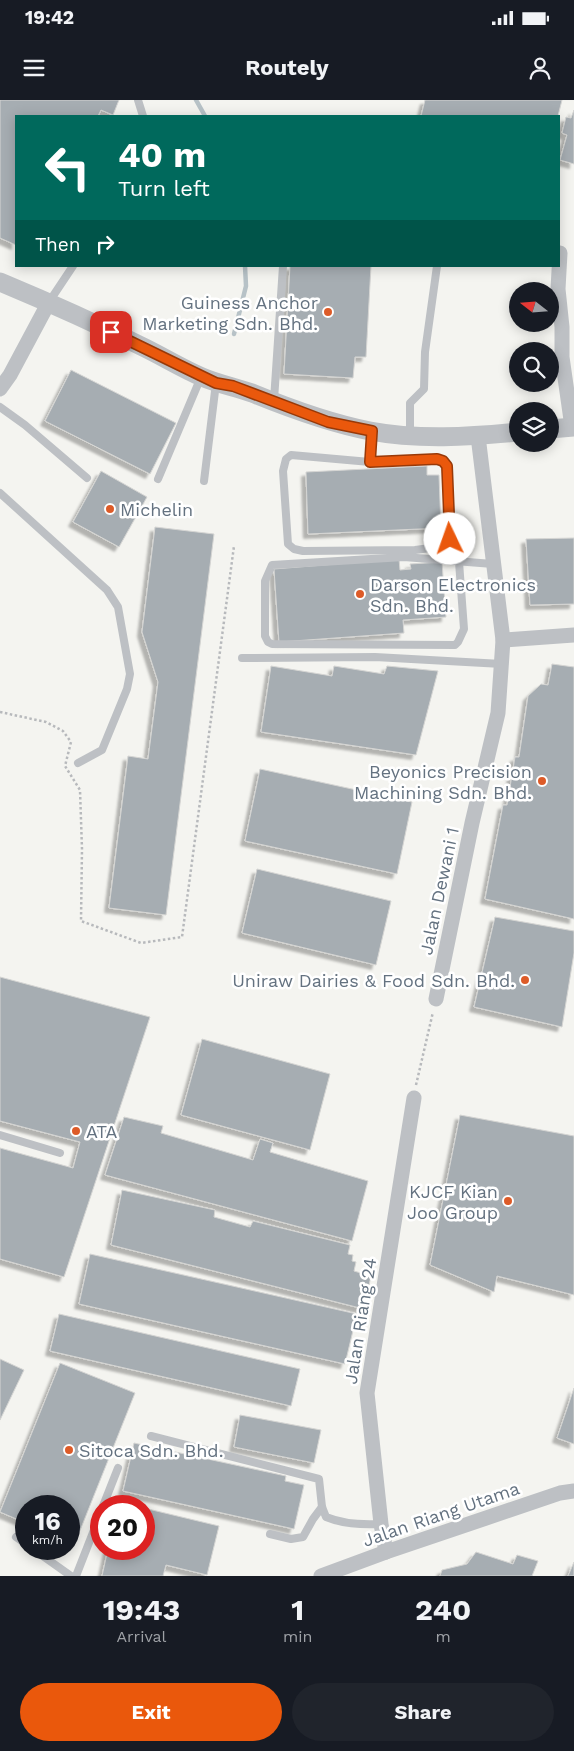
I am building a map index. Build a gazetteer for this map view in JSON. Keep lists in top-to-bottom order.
{
  "streets": {
    "street": ["Jalan Dewani 1", "Jalan Riang 24", "Jalan Riang Utama"]
  },
  "crossings": [
    ["Jalan Riang 24", "Jalan Riang Utama"]
  ],
  "places": [
    "Guiness Anchor Marketing Sdn. Bhd.",
    "Michelin",
    "Darson Electronics Sdn. Bhd.",
    "Beyonics Precision Machining Sdn. Bhd.",
    "Uniraw Dairies & Food Sdn. Bhd.",
    "ATA",
    "KJCF Kian Joo Group",
    "Sitoca Sdn. Bhd."
  ],
  "north": "left",
  "page": {
    "status": "19:42",
    "header": "Routely",
    "turn": ["40 m", "Turn left"],
    "then": "Then",
    "speed": "16 km/h",
    "limit": "20",
    "eta": [
      "19:43",
      "Arrival",
      "1",
      "min",
      "240",
      "m"
    ],
    "buttons": ["Exit", "Share"]
  }
}
